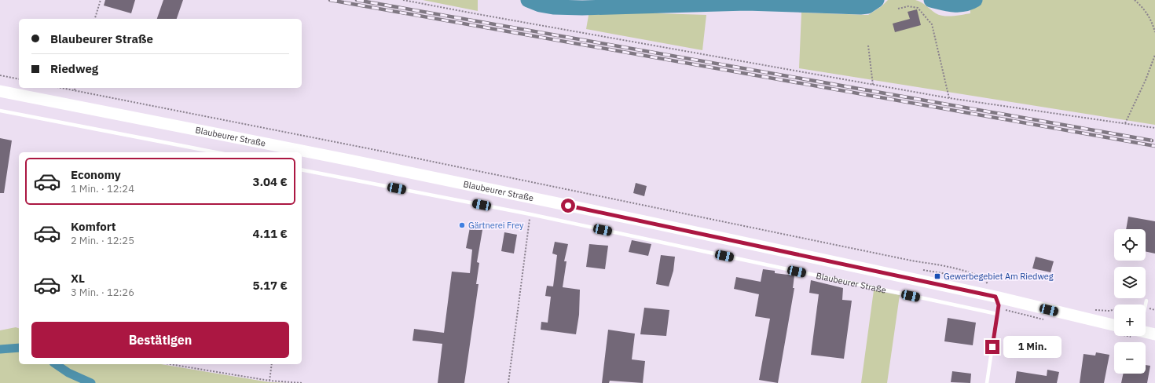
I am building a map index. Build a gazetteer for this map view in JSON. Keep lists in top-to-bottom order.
{
  "streets": {
    "main road": ["Blaubeurer Straße"]
  },
  "places": {
    "other": ["Gärtnerei Frey"],
    "transit": ["Gewerbegebiet Am Riedweg"]
  },
  "page": {
    "banner": ["Blaubeurer Straße", "Riedweg"],
    "list": [
      {
        "name": "Economy",
        "note": "1 Min. · 12:24",
        "value": "3.04 €"
      },
      {
        "name": "Komfort",
        "note": "2 Min. · 12:25",
        "value": "4.11 €"
      },
      {
        "name": "XL",
        "note": "3 Min. · 12:26",
        "value": "5.17 €"
      }
    ],
    "map_buttons": ["+", "−"],
    "buttons": "Bestätigen",
    "bubble": "1 Min."
  }
}
